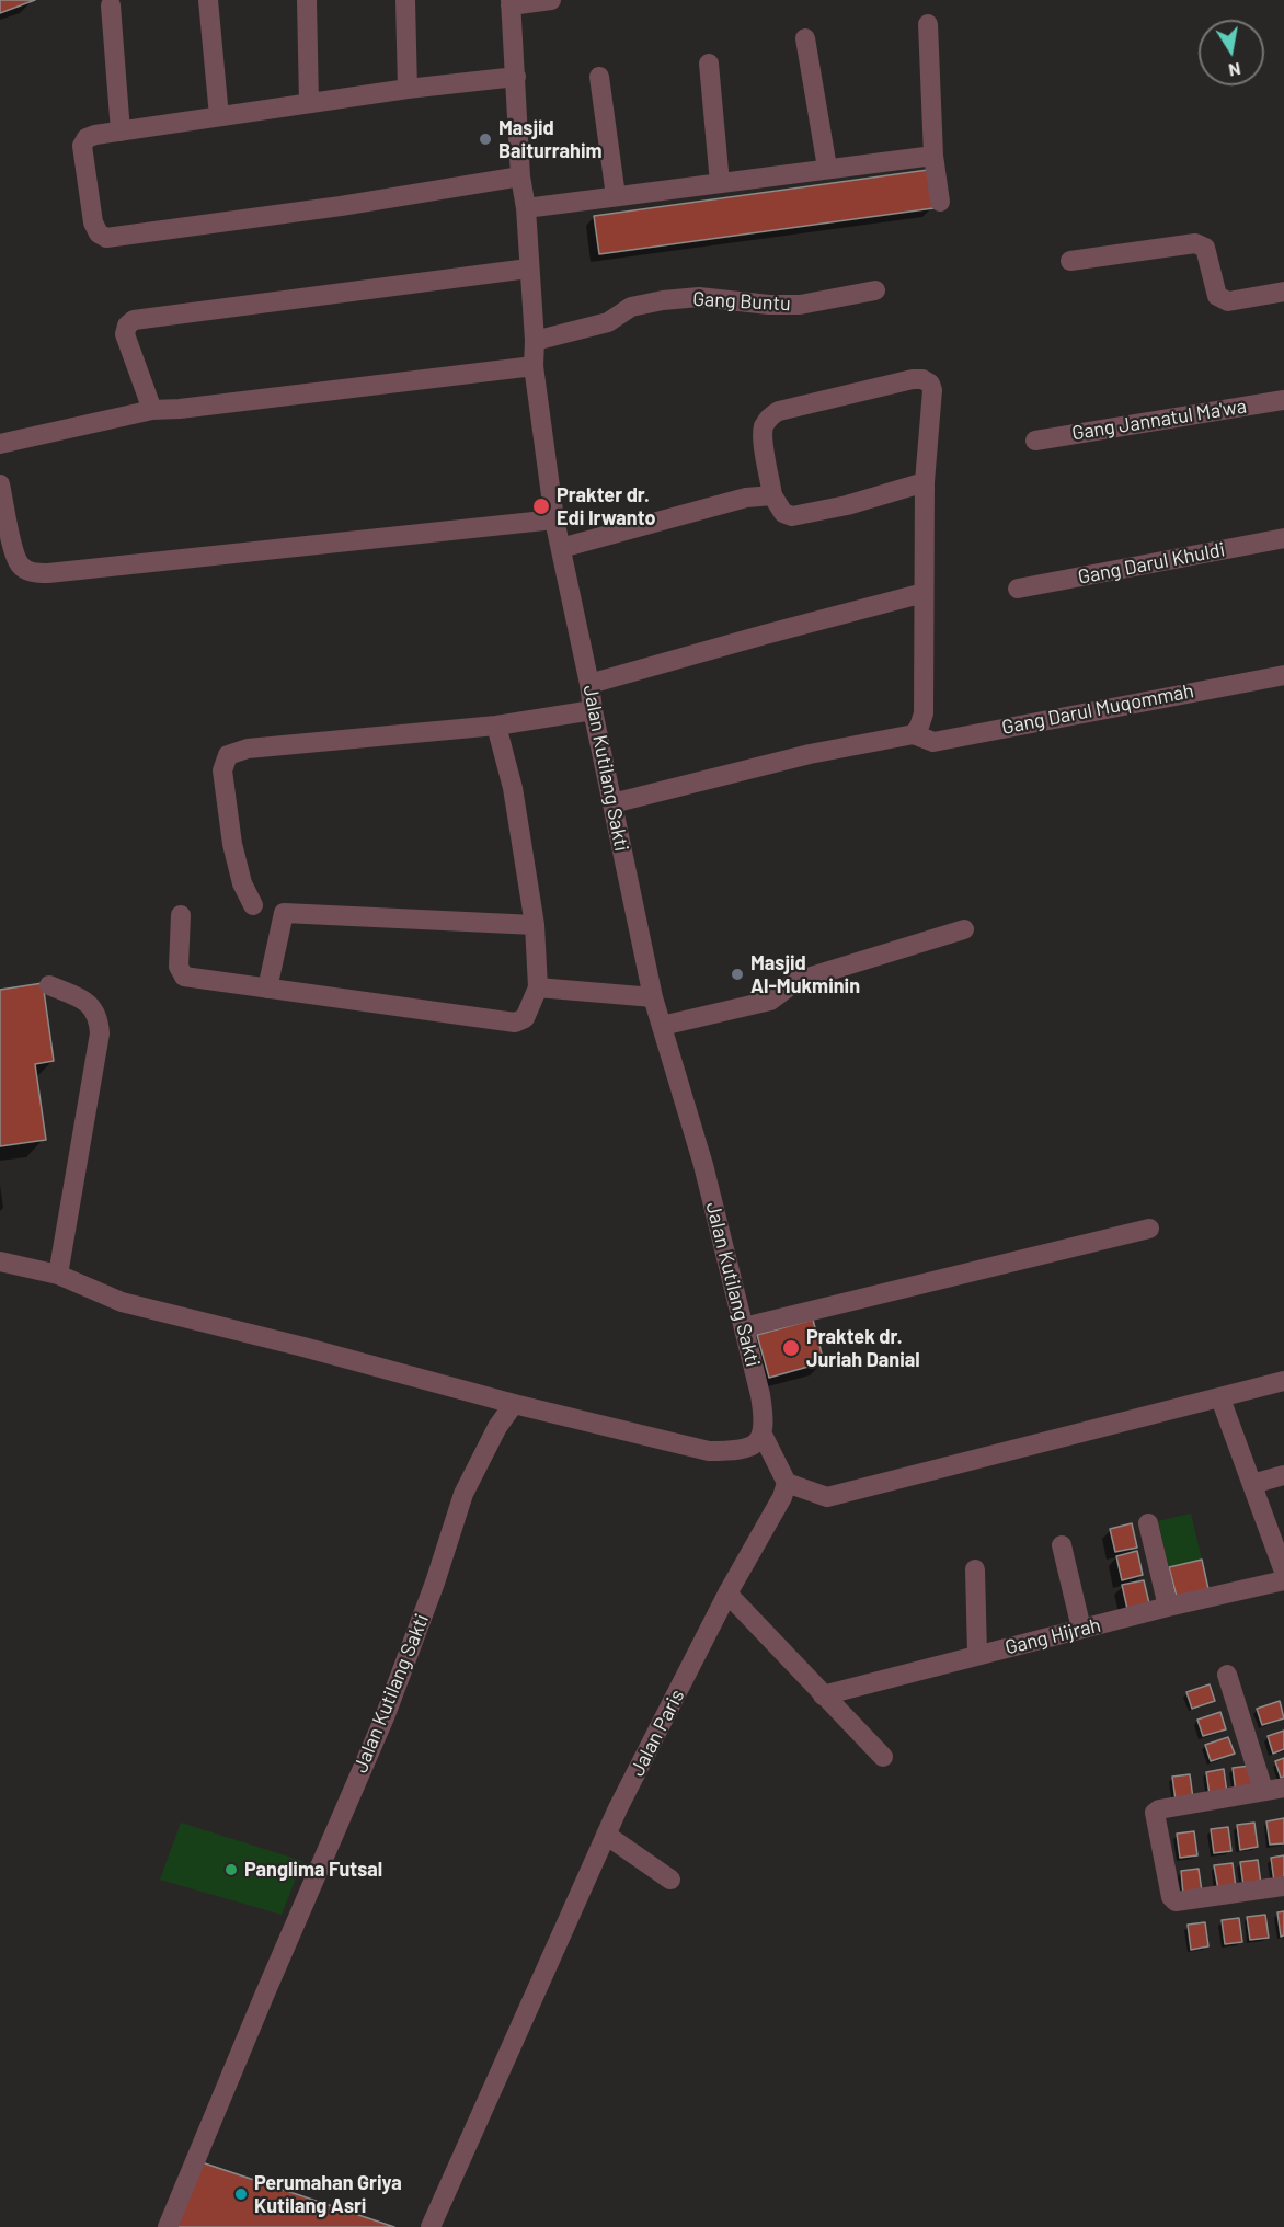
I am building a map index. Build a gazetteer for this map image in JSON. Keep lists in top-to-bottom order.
{
  "streets": {
    "street": [
      "Gang Buntu",
      "Gang Jannatul Ma'wa",
      "Gang Darul Khuldi",
      "Gang Darul Muqommah",
      "Jalan Kutilang Sakti",
      "Gang Hijrah",
      "Jalan Paris"
    ]
  },
  "crossings": [
    ["Gang Buntu", "Jalan Kutilang Sakti"]
  ],
  "places": [
    "Masjid Baiturrahim",
    "Prakter dr. Edi Irwanto",
    "Masjid Al-Mukminin",
    "Praktek dr. Juriah Danial",
    "Panglima Futsal",
    "Perumahan Griya Kutilang Asri"
  ],
  "north": "bottom"
}
